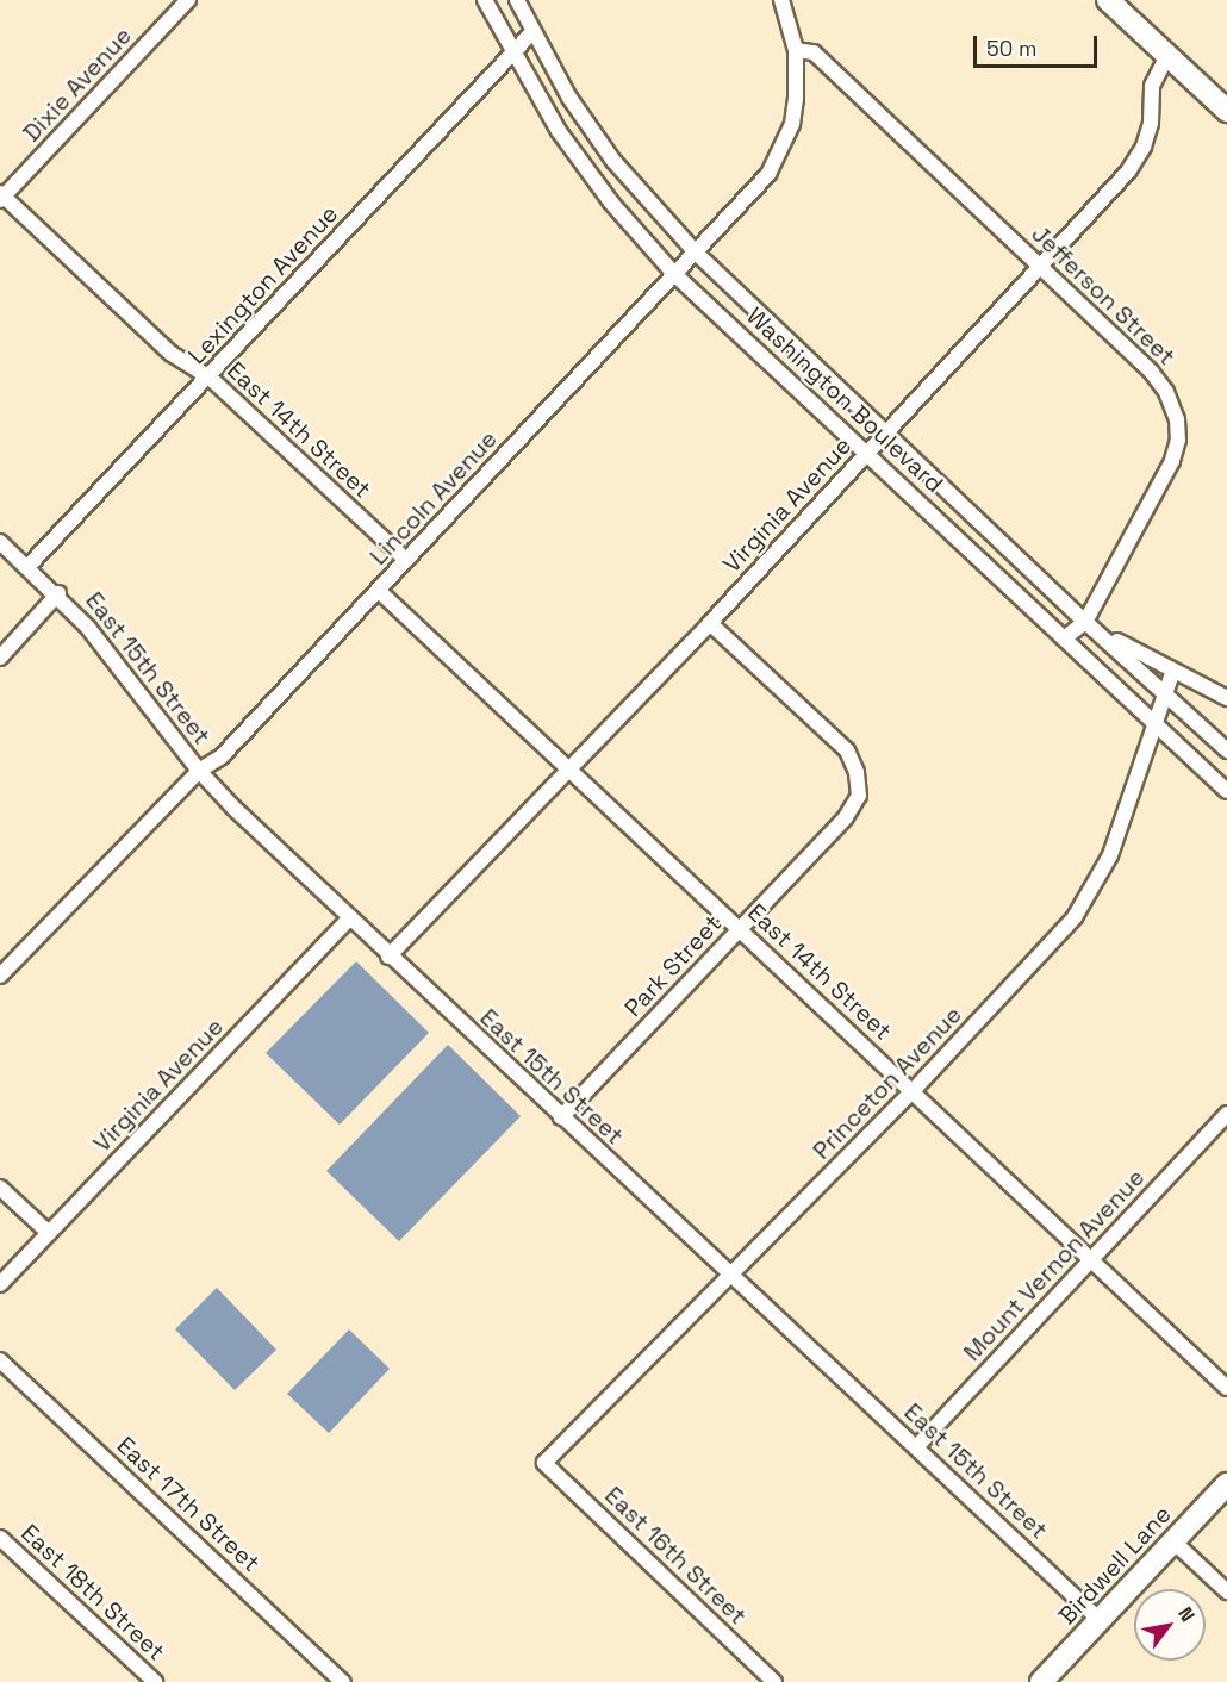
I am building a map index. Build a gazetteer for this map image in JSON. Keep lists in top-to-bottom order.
{
  "streets": {
    "main road": ["Birdwell Lane"],
    "street": [
      "Dixie Avenue",
      "Lexington Avenue",
      "Jefferson Street",
      "Washington Boulevard",
      "East 14th Street",
      "Lincoln Avenue",
      "Virginia Avenue",
      "East 15th Street",
      "Park Street",
      "Princeton Avenue",
      "Mount Vernon Avenue",
      "East 17th Street",
      "East 16th Street",
      "East 18th Street"
    ]
  },
  "crossings": [
    ["Dixie Avenue", "East 14th Street"],
    ["Lexington Avenue", "Washington Boulevard"],
    ["Lexington Avenue", "East 14th Street"],
    ["Lexington Avenue", "East 15th Street"],
    ["Jefferson Street", "Washington Boulevard"],
    ["Jefferson Street", "Lincoln Avenue"],
    ["Jefferson Street", "Virginia Avenue"],
    ["Washington Boulevard", "Lincoln Avenue"],
    ["Washington Boulevard", "Virginia Avenue"],
    ["Washington Boulevard", "Princeton Avenue"],
    ["East 14th Street", "Lincoln Avenue"],
    ["East 14th Street", "Virginia Avenue"],
    ["East 14th Street", "Park Street"],
    ["East 14th Street", "Princeton Avenue"],
    ["East 14th Street", "Mount Vernon Avenue"],
    ["Lincoln Avenue", "East 15th Street"],
    ["Virginia Avenue", "East 15th Street"],
    ["Virginia Avenue", "Park Street"],
    ["East 15th Street", "Park Street"],
    ["East 15th Street", "Princeton Avenue"],
    ["East 15th Street", "Mount Vernon Avenue"],
    ["East 15th Street", "Birdwell Lane"],
    ["Princeton Avenue", "East 16th Street"]
  ],
  "scale_bar": "50 m",
  "north": "top right"
}
